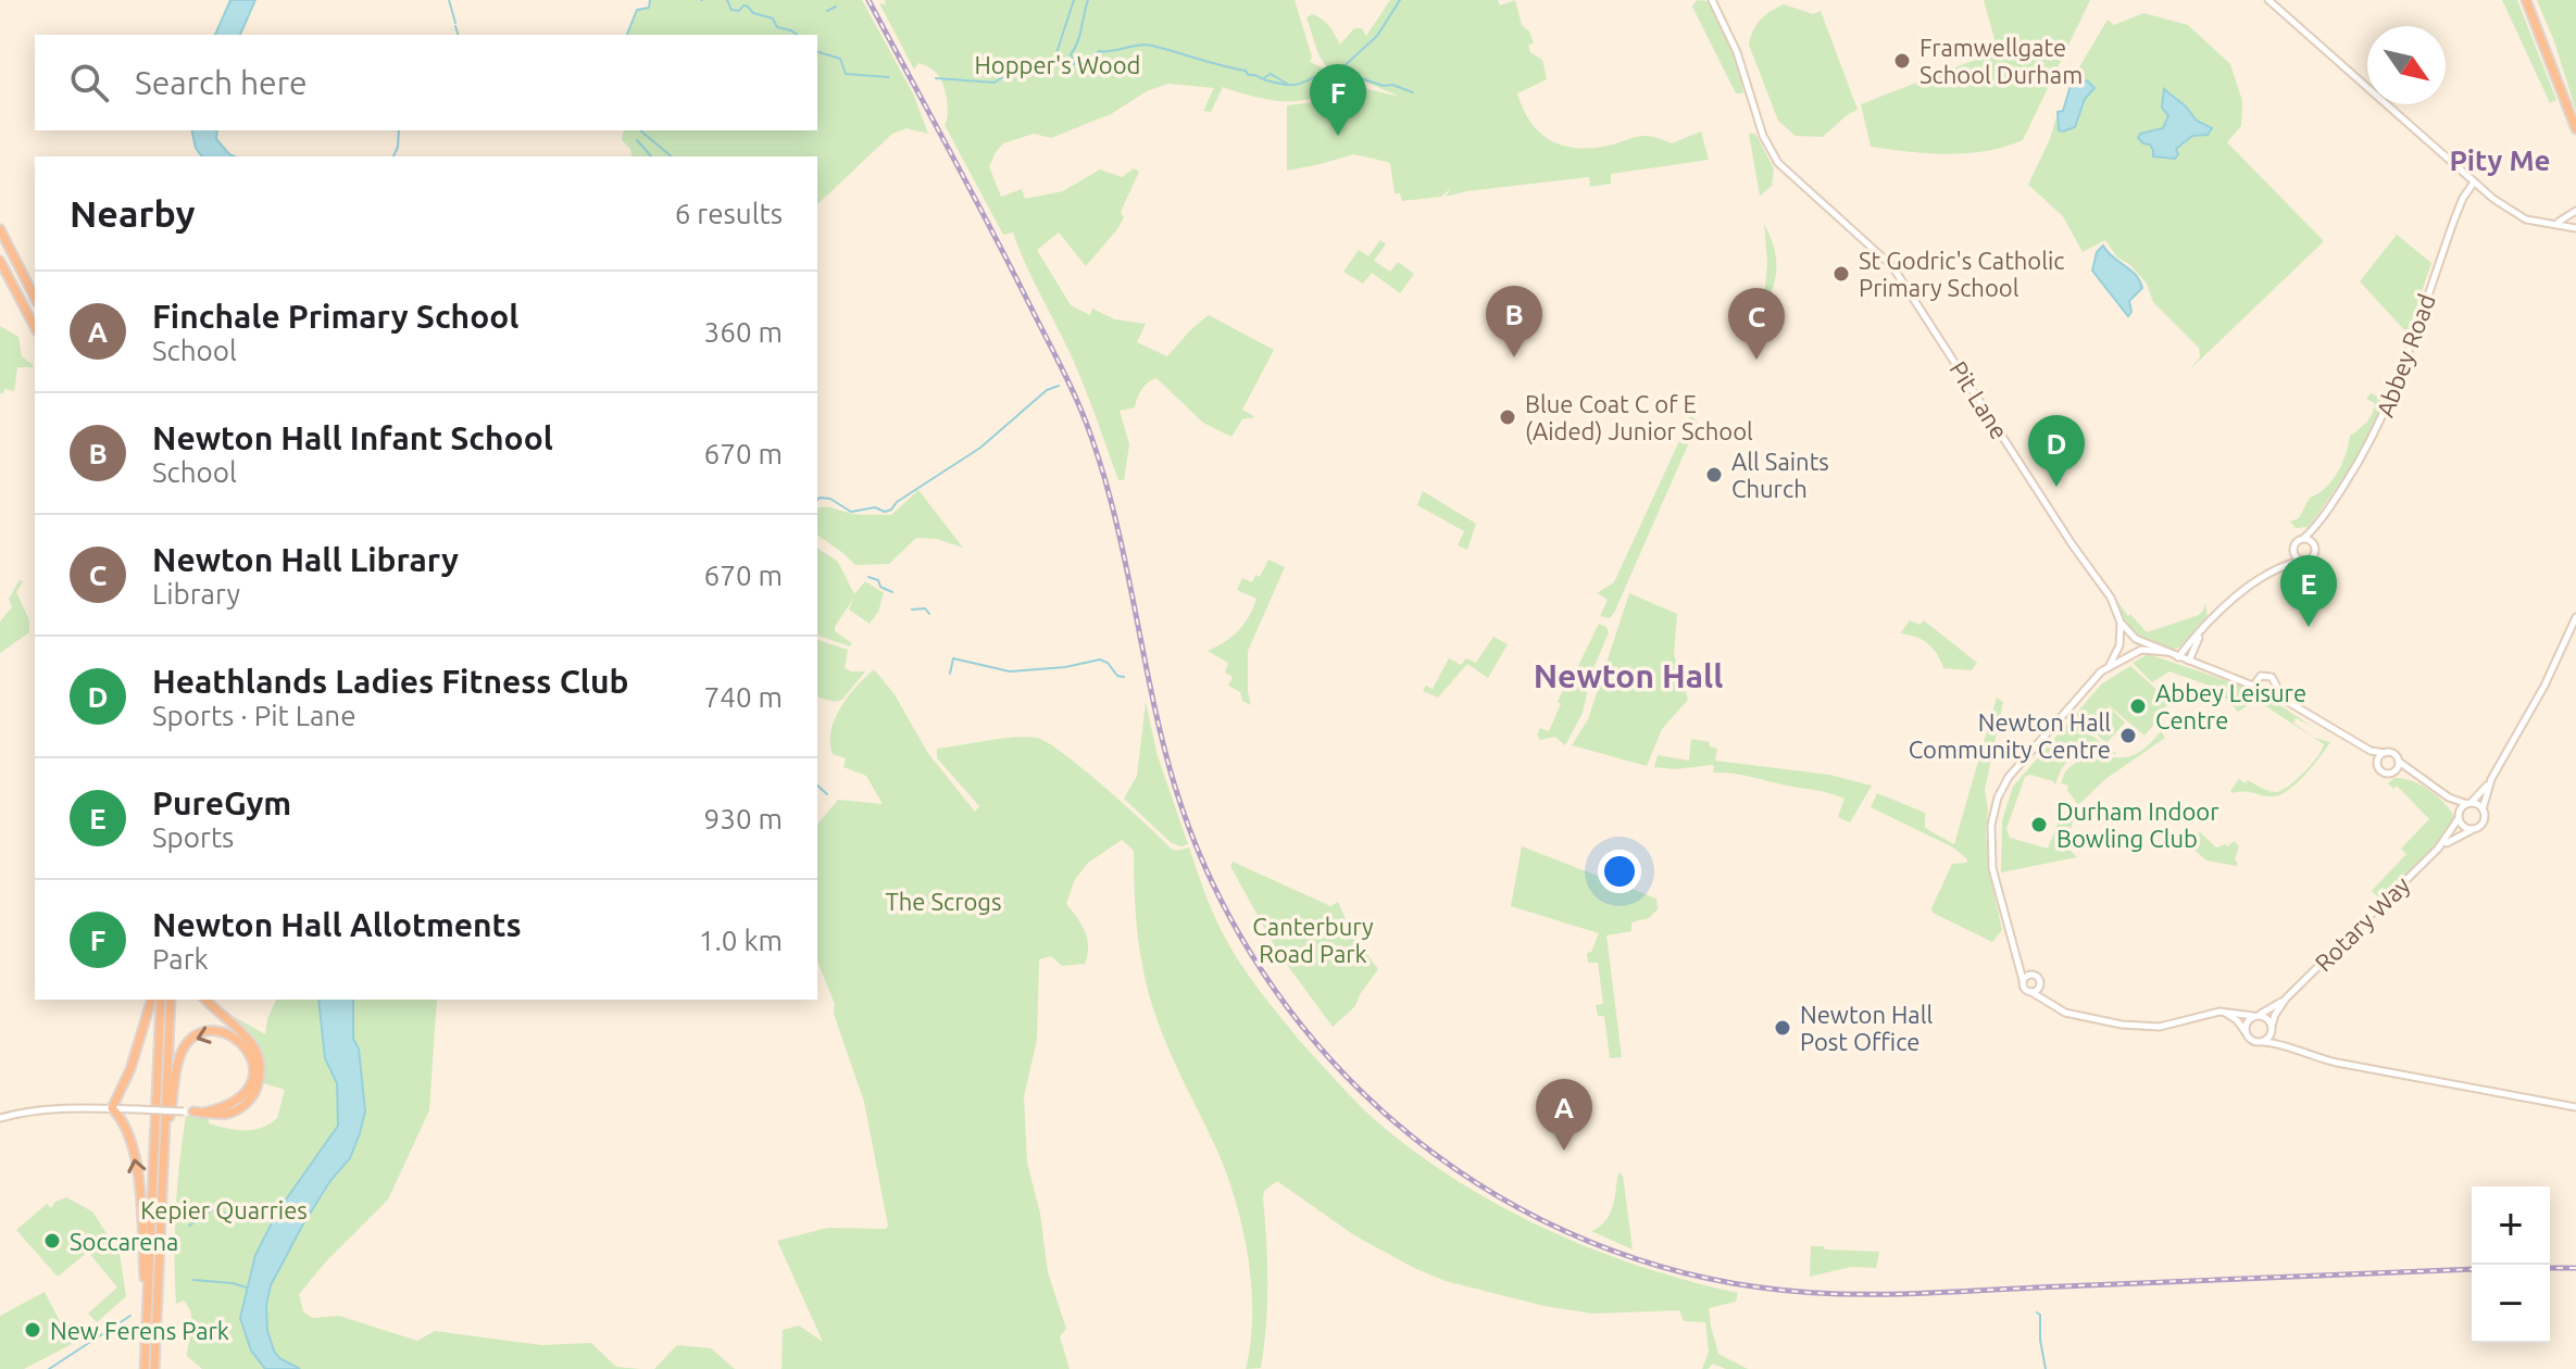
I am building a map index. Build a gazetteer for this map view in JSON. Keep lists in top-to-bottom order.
{
  "streets": {
    "street": ["Abbey Road", "Pit Lane", "Rotary Way"]
  },
  "districts": ["Pity Me", "Newton Hall"],
  "parks": [
    "Hopper's Wood",
    "The Scrogs",
    "Canterbury Road Park",
    "Kepier Quarries"
  ],
  "places": [
    "Framwellgate School Durham",
    "St Godric's Catholic Primary School",
    "Blue Coat C of E (Aided) Junior School",
    "All Saints Church",
    "Abbey Leisure Centre",
    "Newton Hall Community Centre",
    "Durham Indoor Bowling Club",
    "Newton Hall Post Office",
    "Soccarena",
    "New Ferens Park"
  ],
  "north": "bottom right",
  "page": {
    "search": "Search here",
    "pins": [
      "F",
      "B",
      "C",
      "D",
      "E",
      "A"
    ],
    "heading": ["Nearby", "6 results"],
    "list": [
      {
        "mark": "A",
        "name": "Finchale Primary School",
        "note": "School",
        "value": "360 m"
      },
      {
        "mark": "B",
        "name": "Newton Hall Infant School",
        "note": "School",
        "value": "670 m"
      },
      {
        "mark": "C",
        "name": "Newton Hall Library",
        "note": "Library",
        "value": "670 m"
      },
      {
        "mark": "D",
        "name": "Heathlands Ladies Fitness Club",
        "note": "Sports · Pit Lane",
        "value": "740 m"
      },
      {
        "mark": "E",
        "name": "PureGym",
        "note": "Sports",
        "value": "930 m"
      },
      {
        "mark": "F",
        "name": "Newton Hall Allotments",
        "note": "Park",
        "value": "1.0 km"
      }
    ],
    "map_buttons": ["+", "−"]
  }
}
